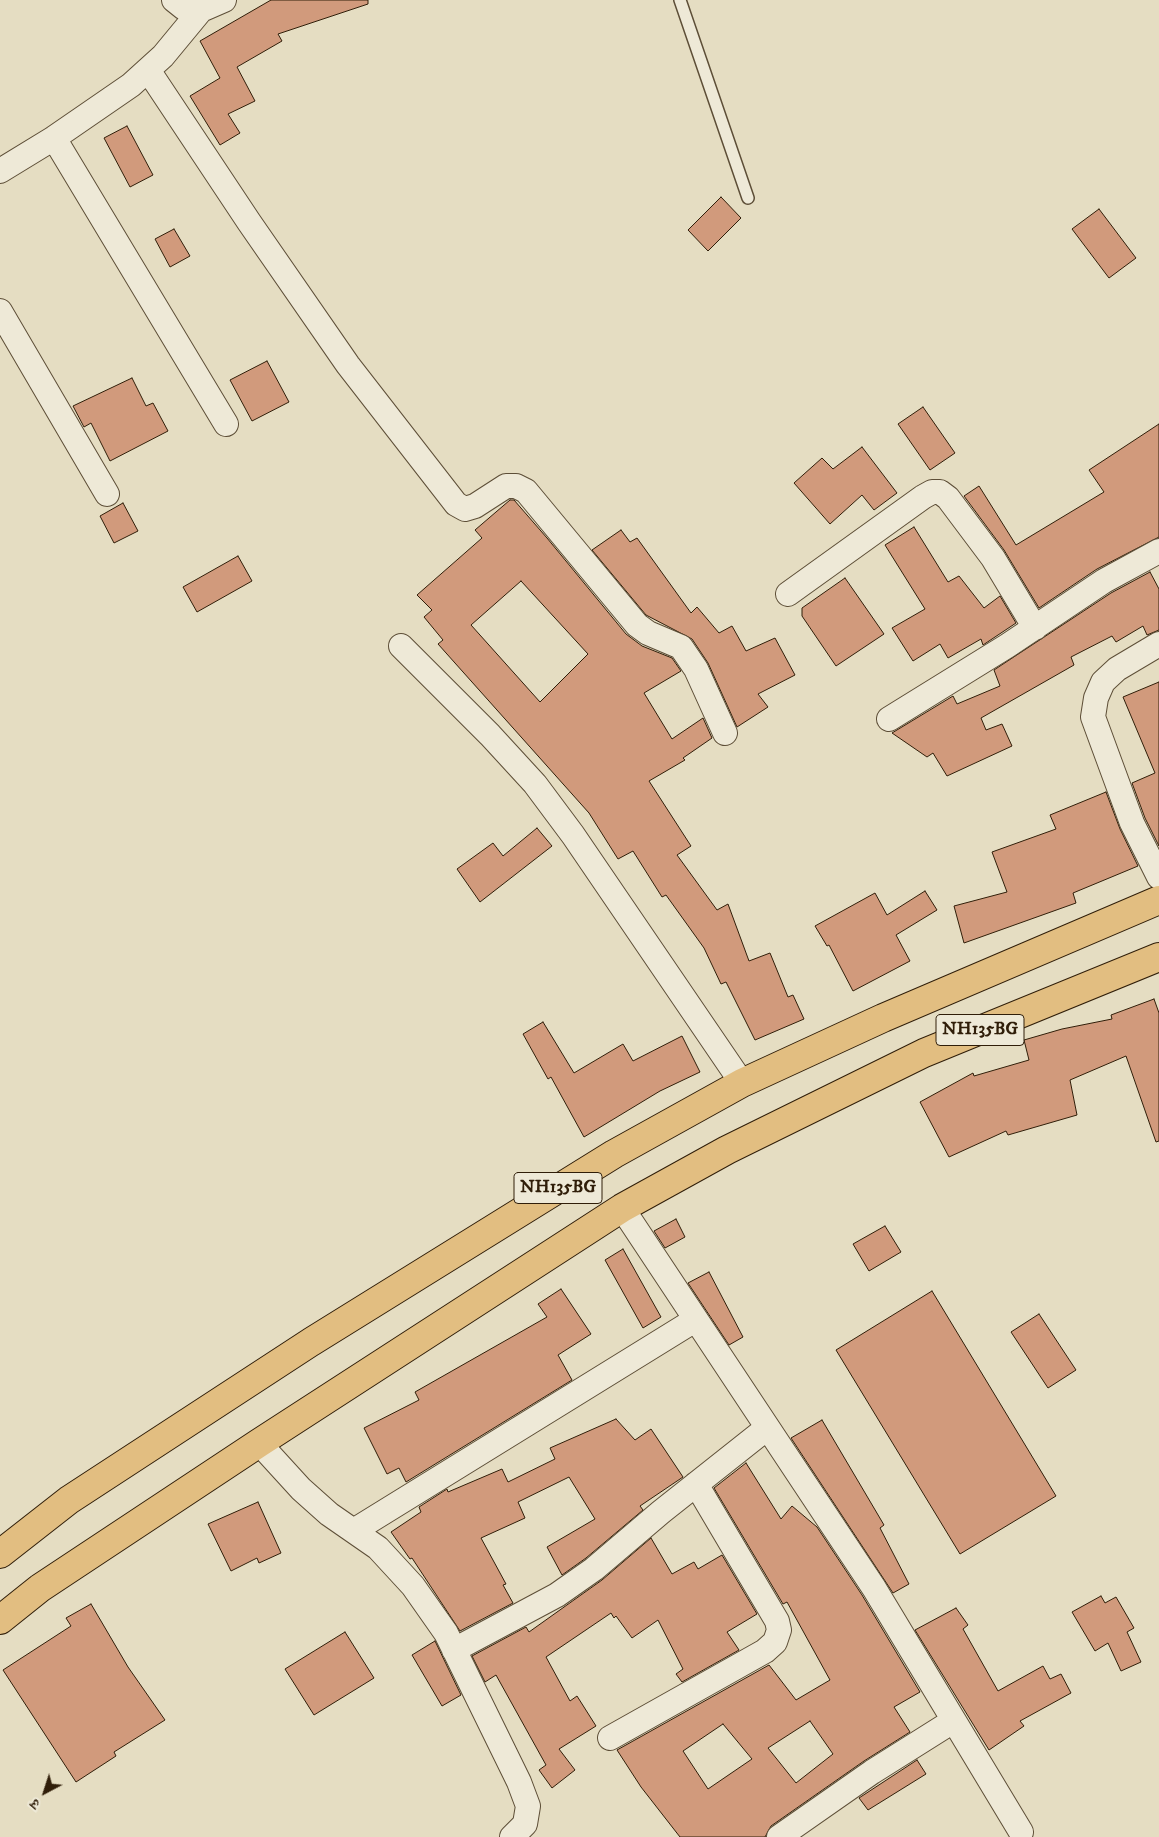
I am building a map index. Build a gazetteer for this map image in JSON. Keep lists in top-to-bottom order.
{
  "streets": {
    "highway": ["NH135BG"]
  },
  "north": "bottom left"
}
